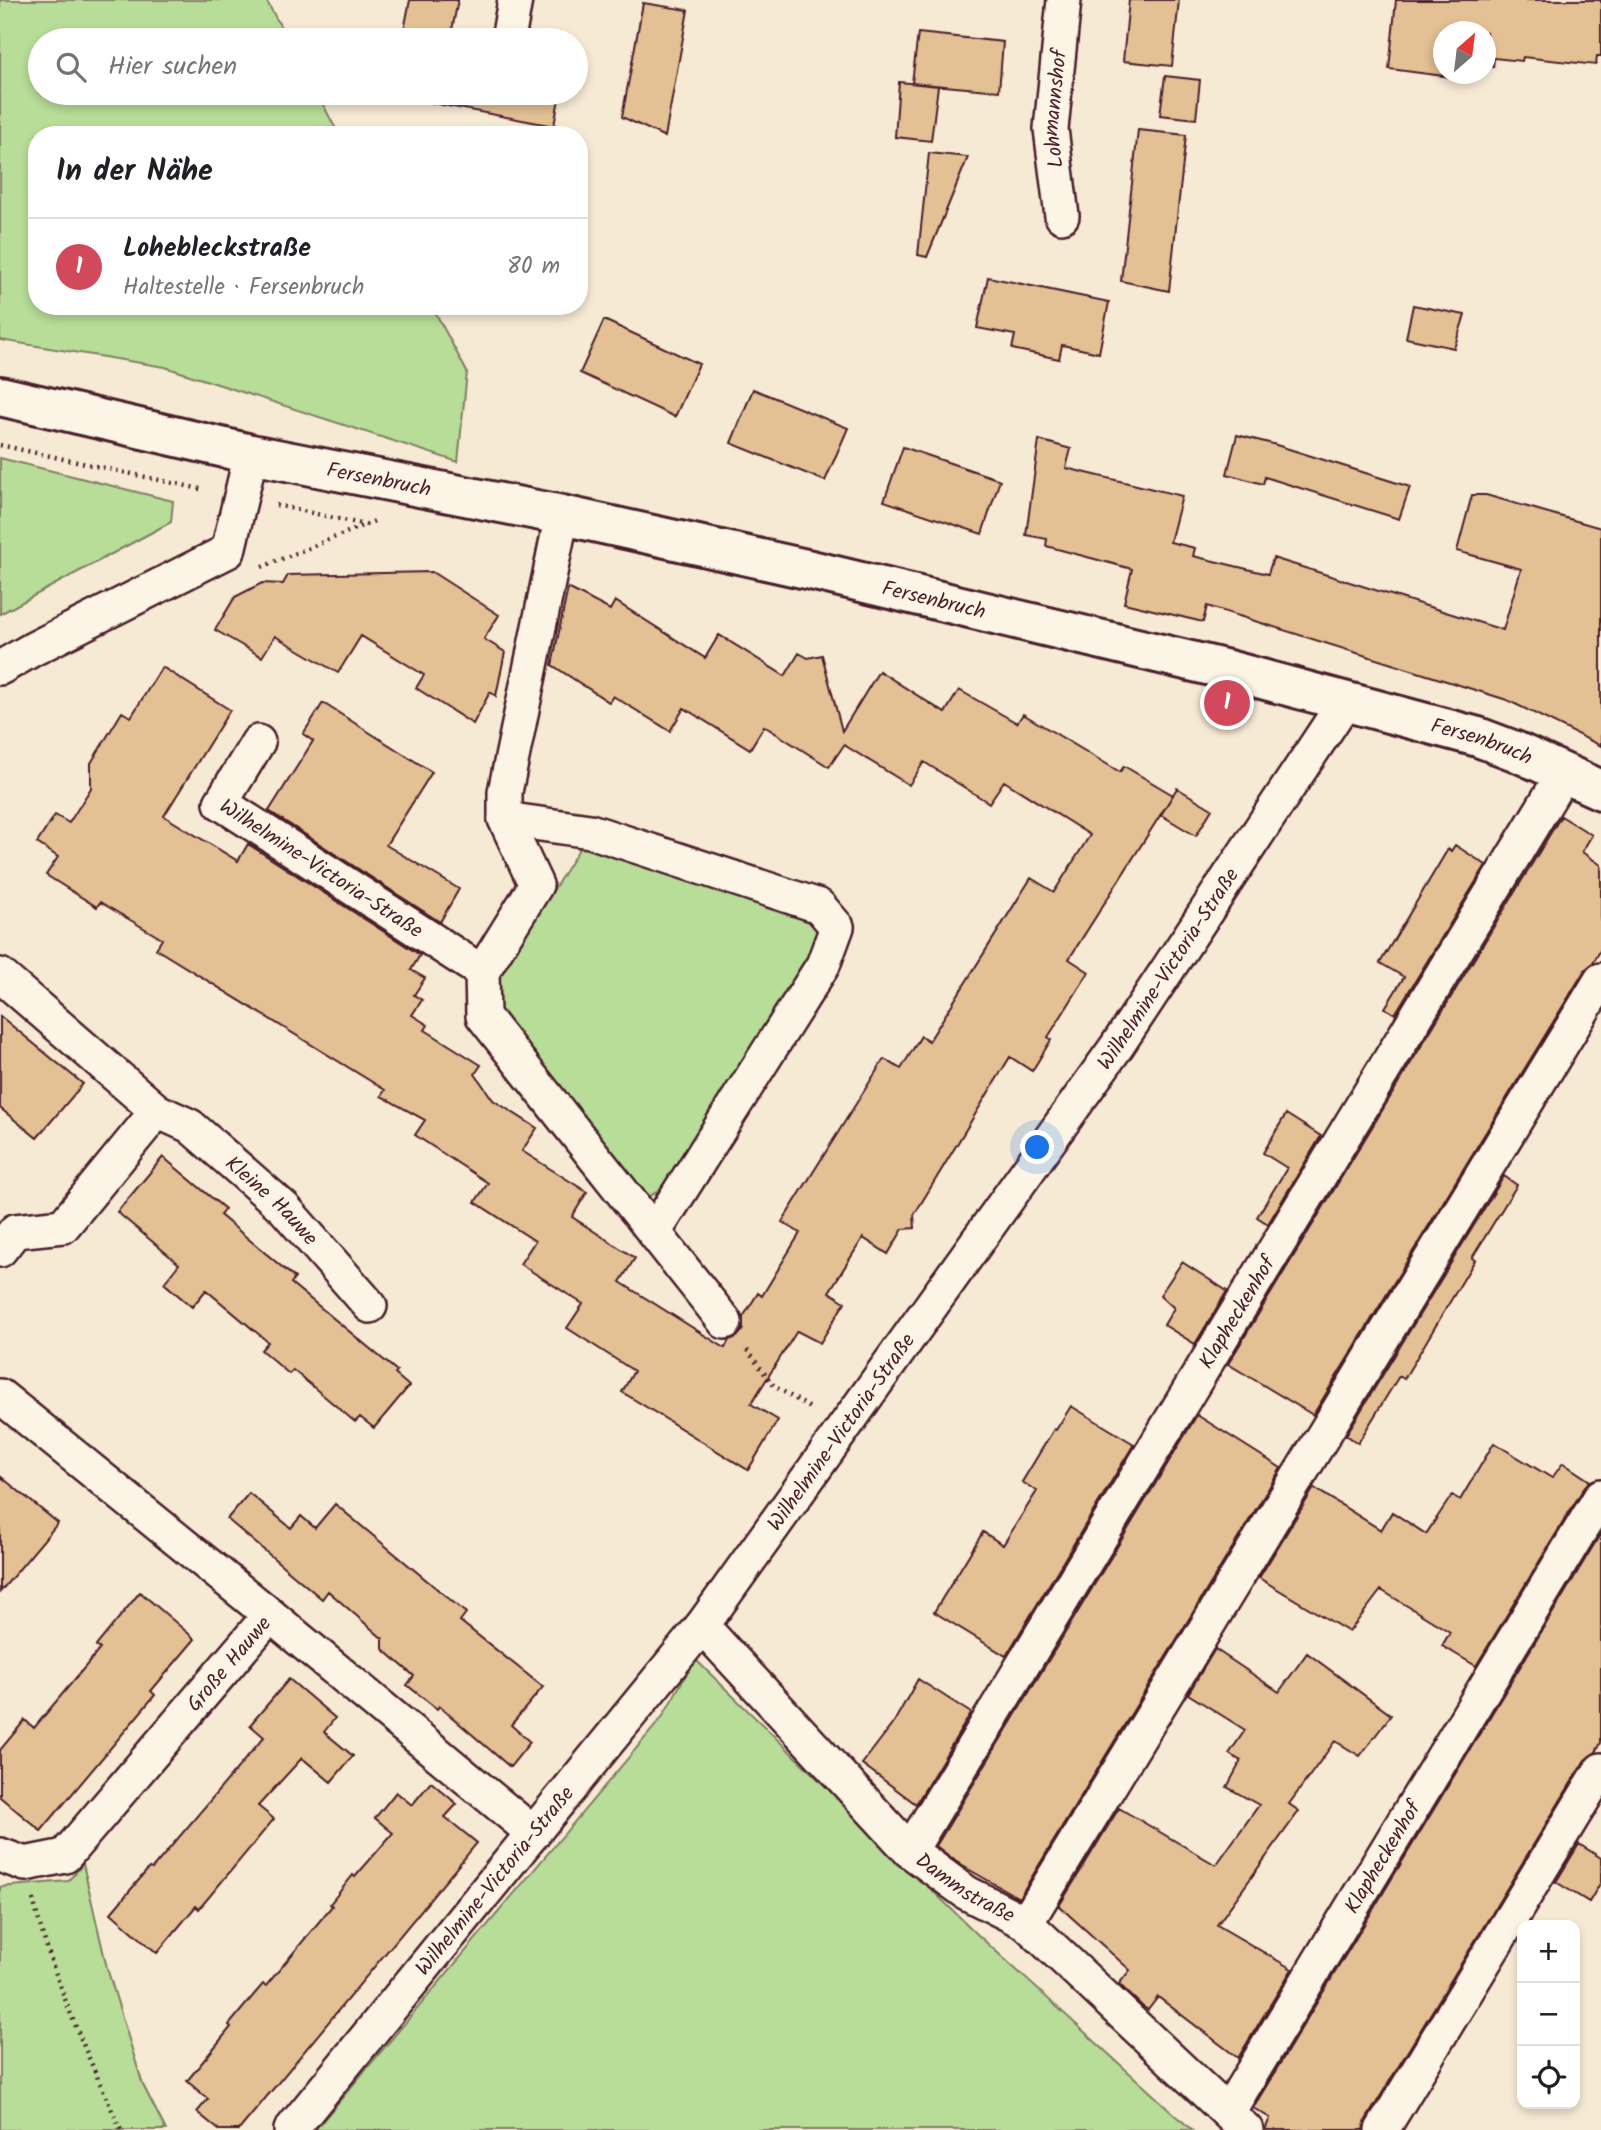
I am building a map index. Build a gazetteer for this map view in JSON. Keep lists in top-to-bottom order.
{
  "streets": {
    "street": [
      "Lohmannshof",
      "Fersenbruch",
      "Wilhelmine-Victoria-Straße",
      "Kleine Hauwe",
      "Klapheckenhof",
      "Große Hauwe",
      "Dammstraße"
    ]
  },
  "crossings": [
    ["Fersenbruch", "Wilhelmine-Victoria-Straße"],
    ["Fersenbruch", "Klapheckenhof"],
    ["Wilhelmine-Victoria-Straße", "Große Hauwe"],
    ["Wilhelmine-Victoria-Straße", "Dammstraße"],
    ["Klapheckenhof", "Dammstraße"]
  ],
  "north": "top right",
  "page": {
    "search": "Hier suchen",
    "heading": "In der Nähe",
    "list": [
      {
        "mark": "1",
        "name": "Lohebleckstraße",
        "note": "Haltestelle · Fersenbruch",
        "value": "80 m"
      }
    ],
    "pins": "1",
    "map_buttons": ["+", "−"]
  }
}
